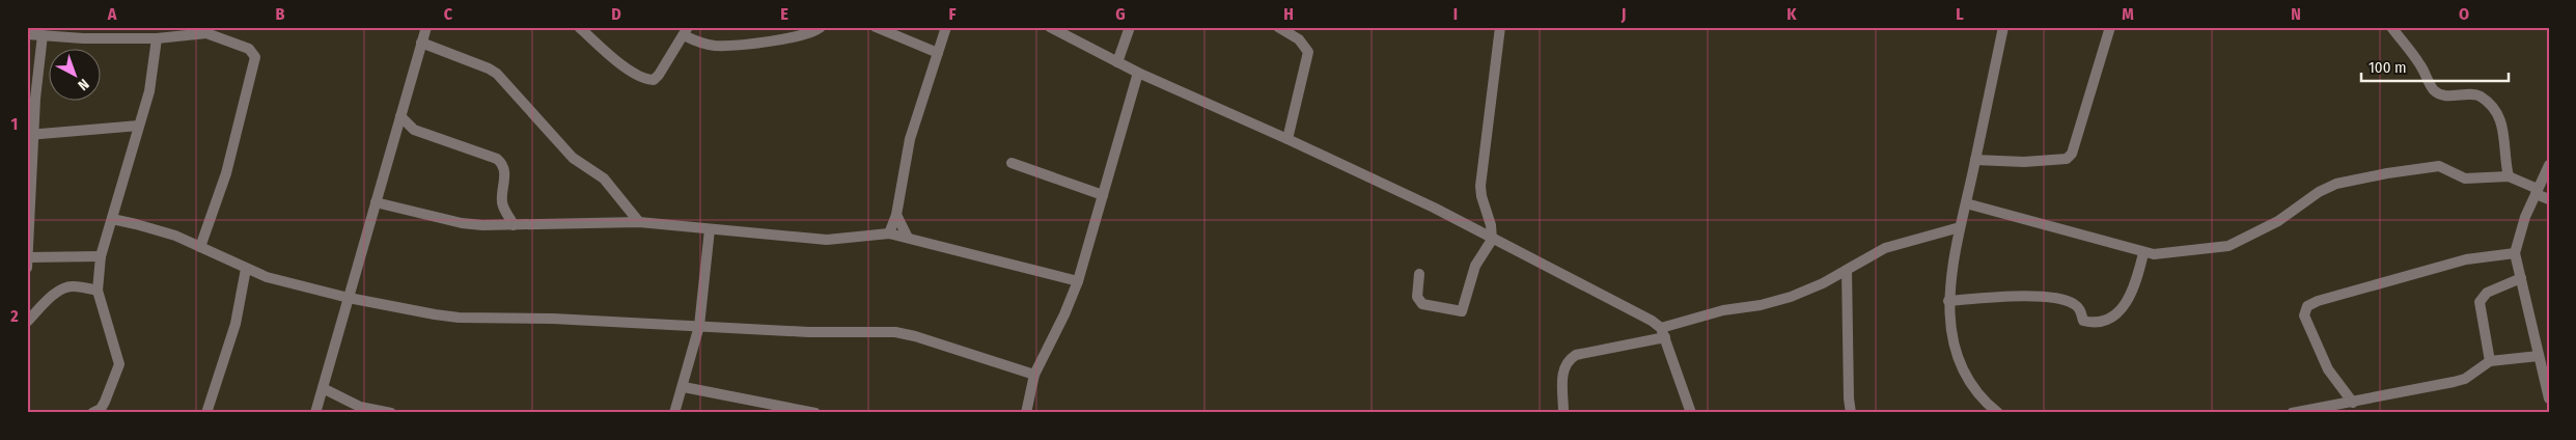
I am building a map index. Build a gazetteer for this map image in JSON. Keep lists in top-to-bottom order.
{
  "scale_bar": "100 m",
  "north": "bottom right",
  "grid": {
    "columns": [
      "A",
      "B",
      "C",
      "D",
      "E",
      "F",
      "G",
      "H",
      "I",
      "J",
      "K",
      "L",
      "M",
      "N",
      "O"
    ],
    "rows": ["1", "2"]
  }
}
